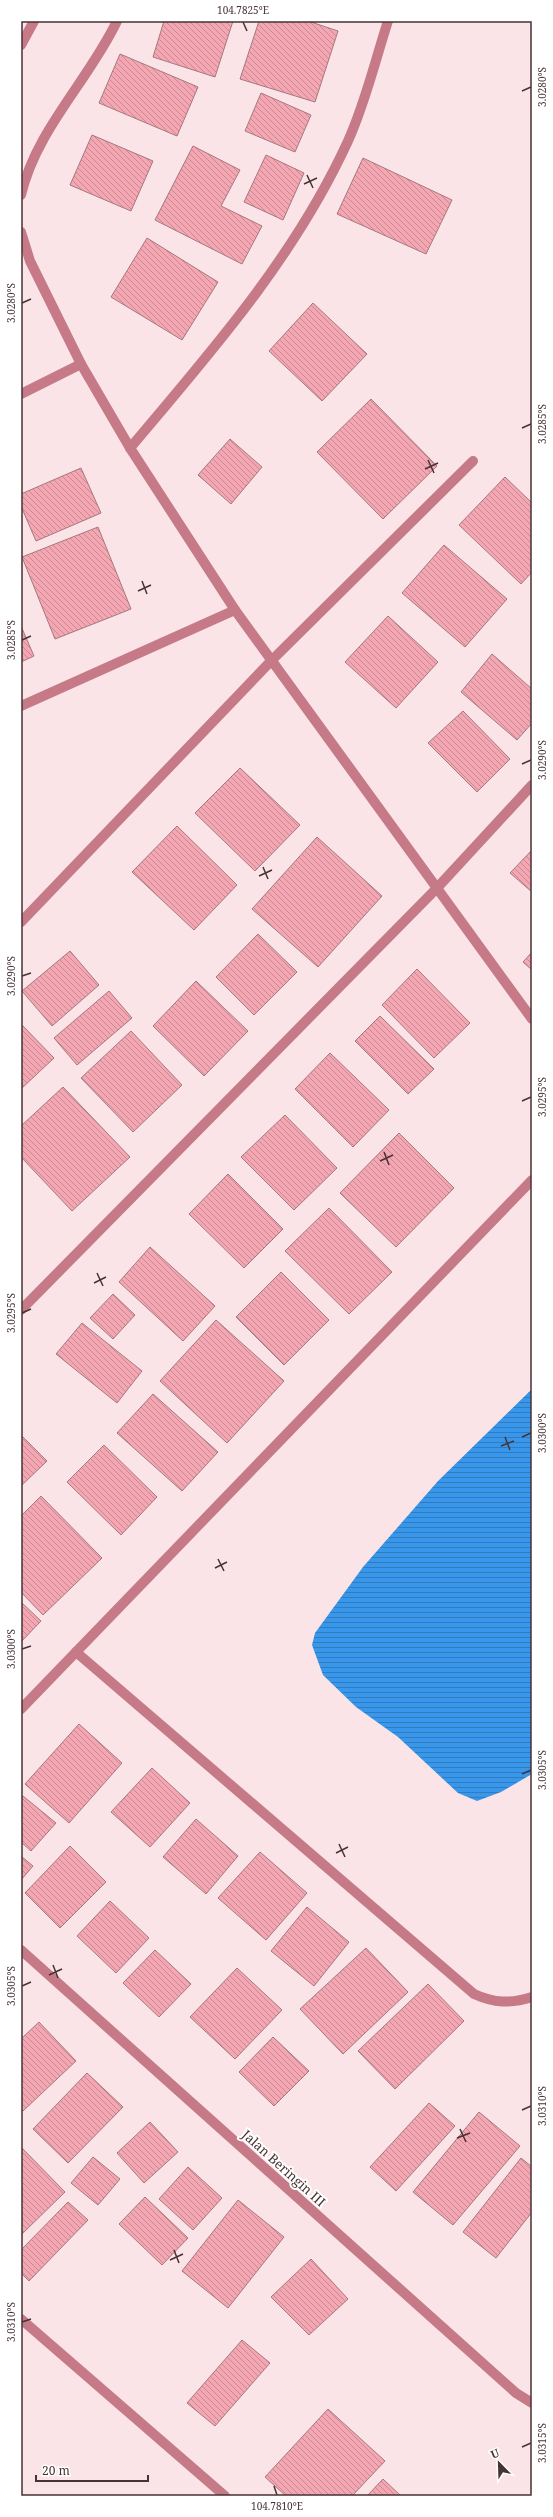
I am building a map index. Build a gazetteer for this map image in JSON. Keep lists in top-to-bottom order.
{
  "streets": {
    "street": ["Jalan Beringin III"]
  },
  "scale_bar": "20 m",
  "north": "top left",
  "coordinates": [
    "104.7825°E",
    "3.0280°S",
    "3.0285°S",
    "3.0290°S",
    "3.0295°S",
    "3.0300°S",
    "3.0305°S",
    "3.0310°S",
    "3.0315°S",
    "104.7810°E"
  ]
}
